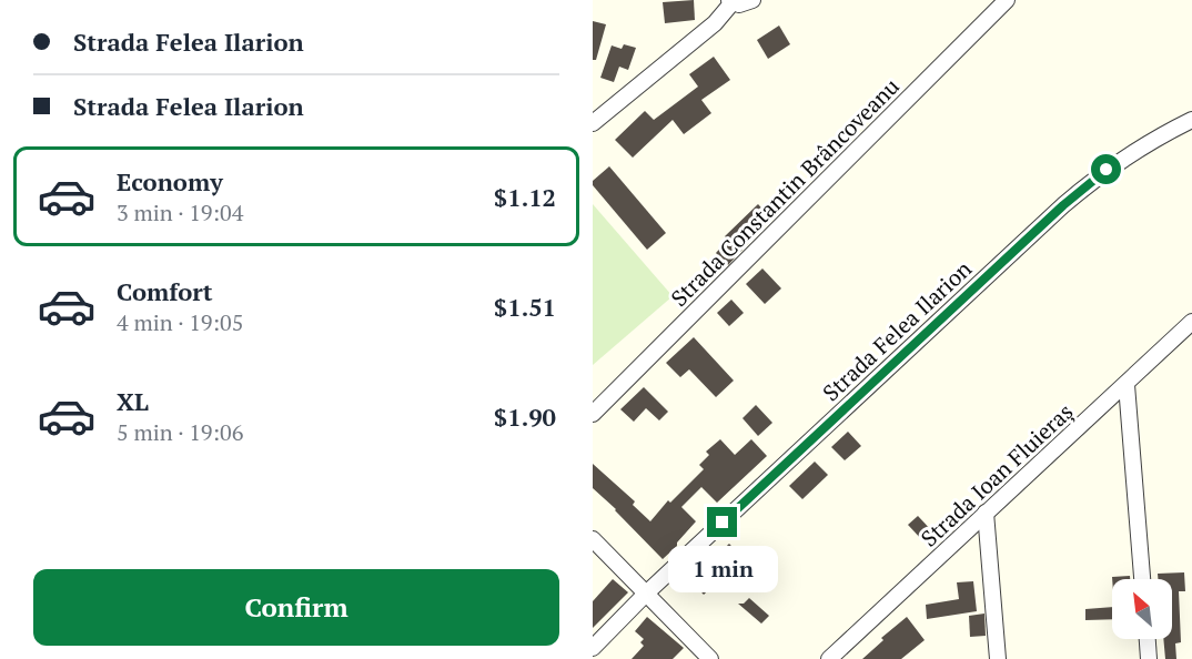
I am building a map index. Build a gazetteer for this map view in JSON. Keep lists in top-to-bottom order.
{
  "streets": {
    "street": ["Strada Constantin Brâncoveanu", "Strada Felea Ilarion", "Strada Ioan Fluieraș"]
  },
  "north": "top left",
  "page": {
    "banner": ["Strada Felea Ilarion", "Strada Felea Ilarion"],
    "list": [
      {
        "name": "Economy",
        "note": "3 min · 19:04",
        "value": "$1.12"
      },
      {
        "name": "Comfort",
        "note": "4 min · 19:05",
        "value": "$1.51"
      },
      {
        "name": "XL",
        "note": "5 min · 19:06",
        "value": "$1.90"
      }
    ],
    "bubble": "1 min",
    "buttons": "Confirm"
  }
}
